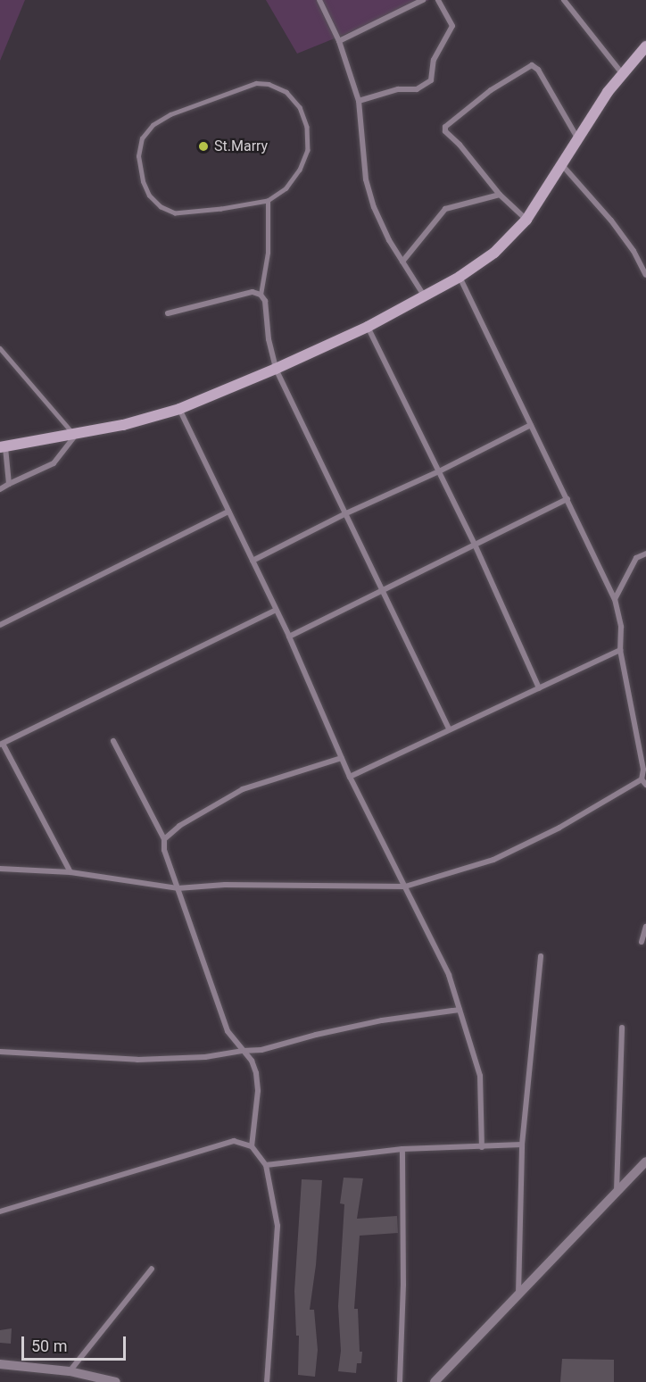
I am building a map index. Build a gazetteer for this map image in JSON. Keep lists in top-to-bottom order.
{
  "places": ["St.Marry"],
  "scale_bar": "50 m"
}
